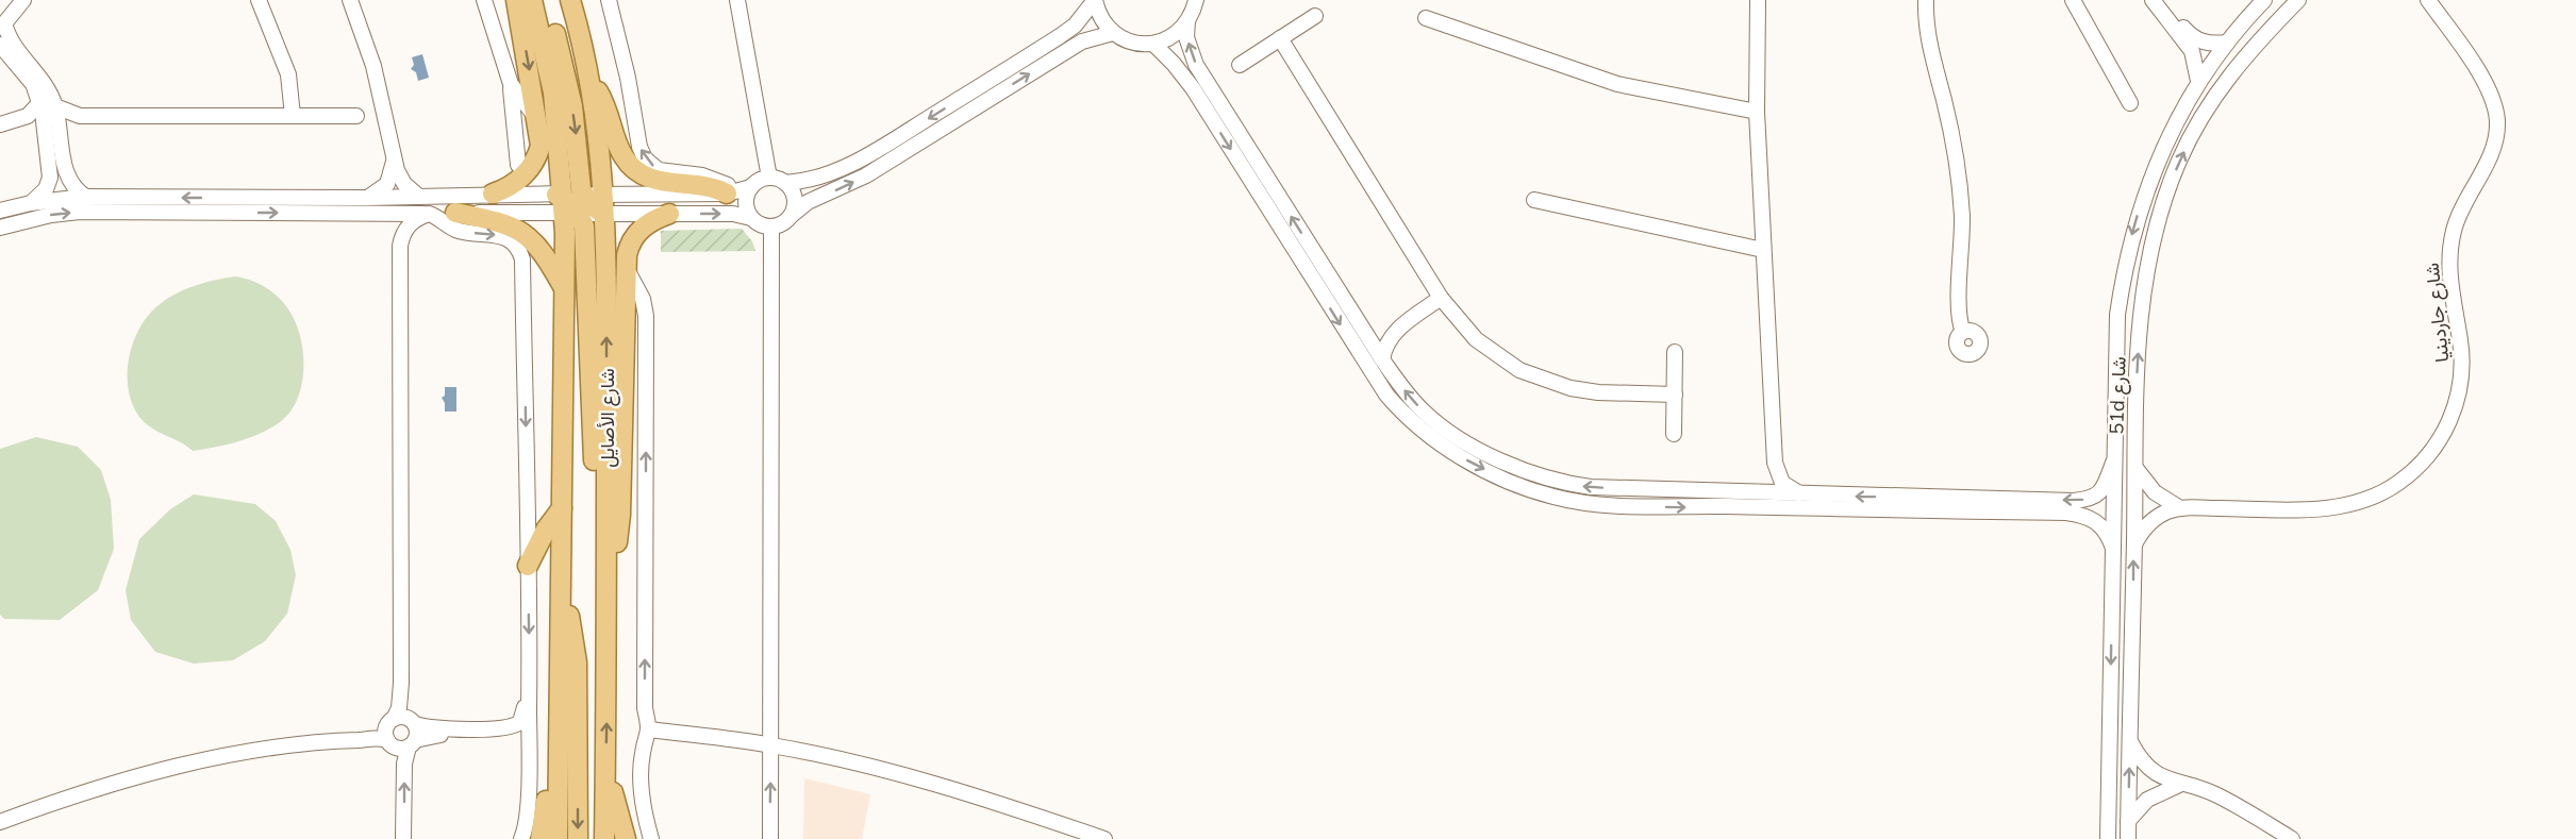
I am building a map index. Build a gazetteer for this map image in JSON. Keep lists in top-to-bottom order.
{
  "streets": {
    "main road": ["شارع الأصايل"],
    "street": ["شارع جاردينيا", "51d شارع"]
  },
  "crossings": [
    ["شارع جاردينيا", "51d شارع"]
  ]
}
